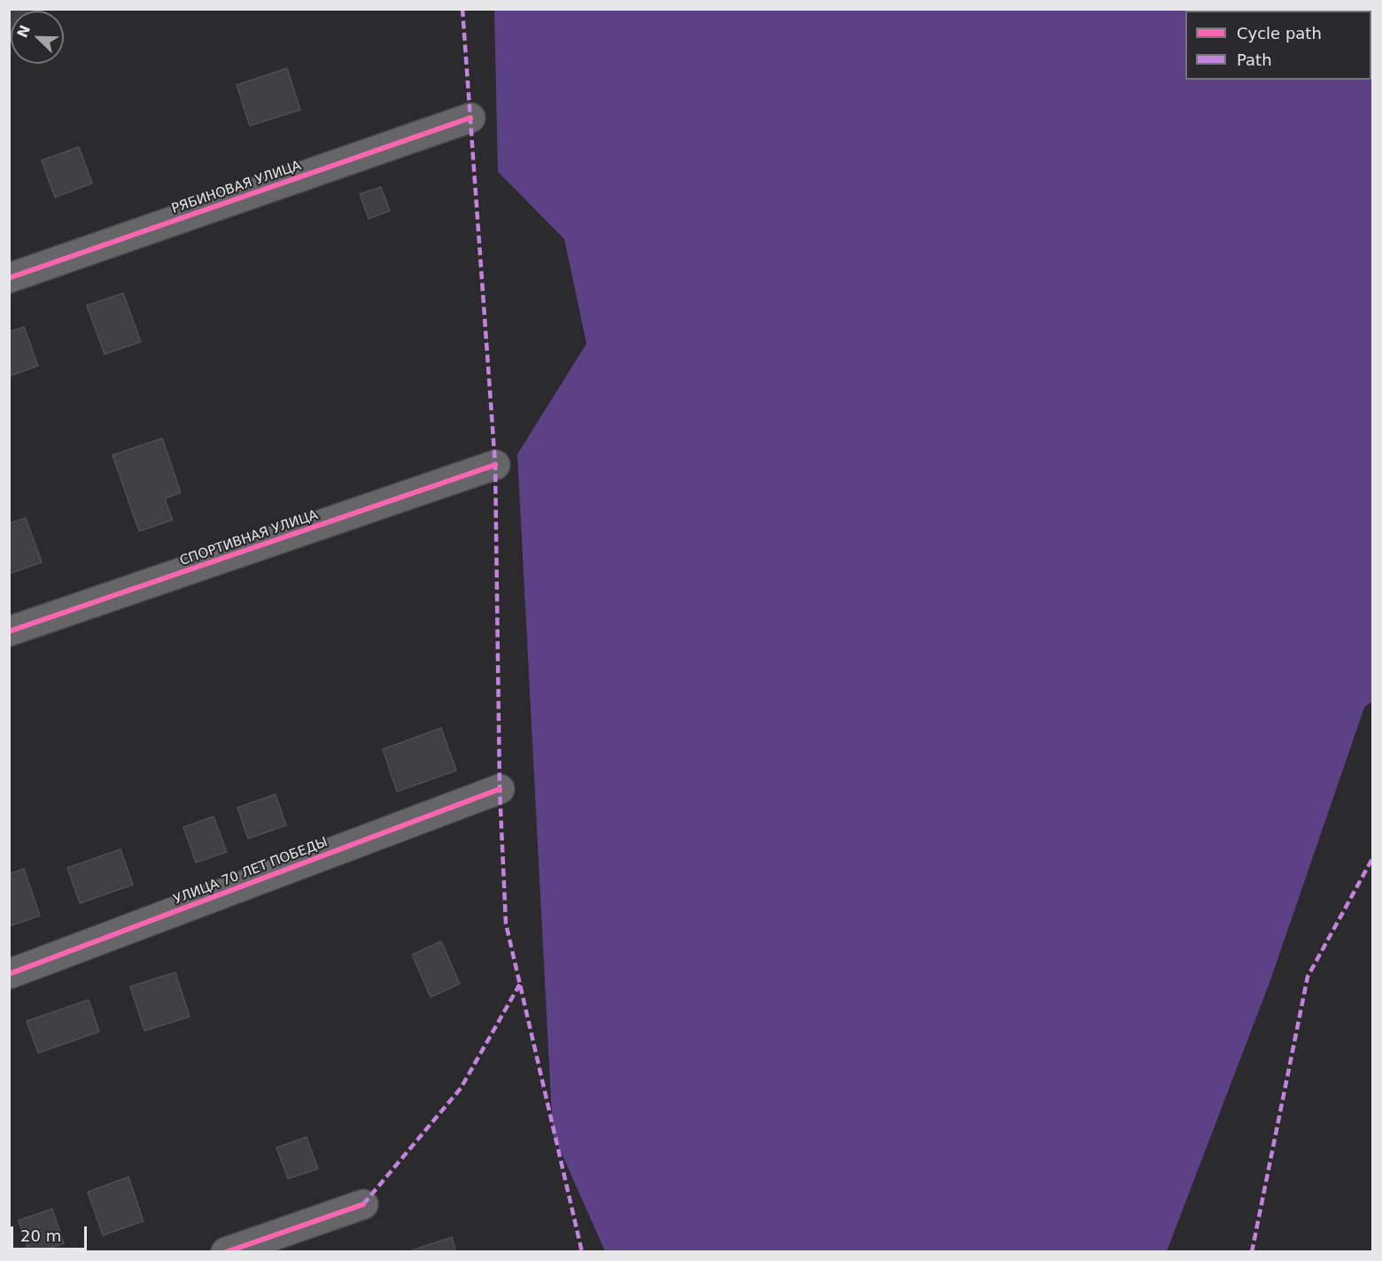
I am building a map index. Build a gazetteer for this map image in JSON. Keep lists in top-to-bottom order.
{
  "streets": {
    "street": ["РЯБИНОВАЯ УЛИЦА", "СПОРТИВНАЯ УЛИЦА", "УЛИЦА 70 ЛЕТ ПОБЕДЫ"]
  },
  "legend": ["Cycle path", "Path"],
  "scale_bar": "20 m",
  "north": "top left"
}
